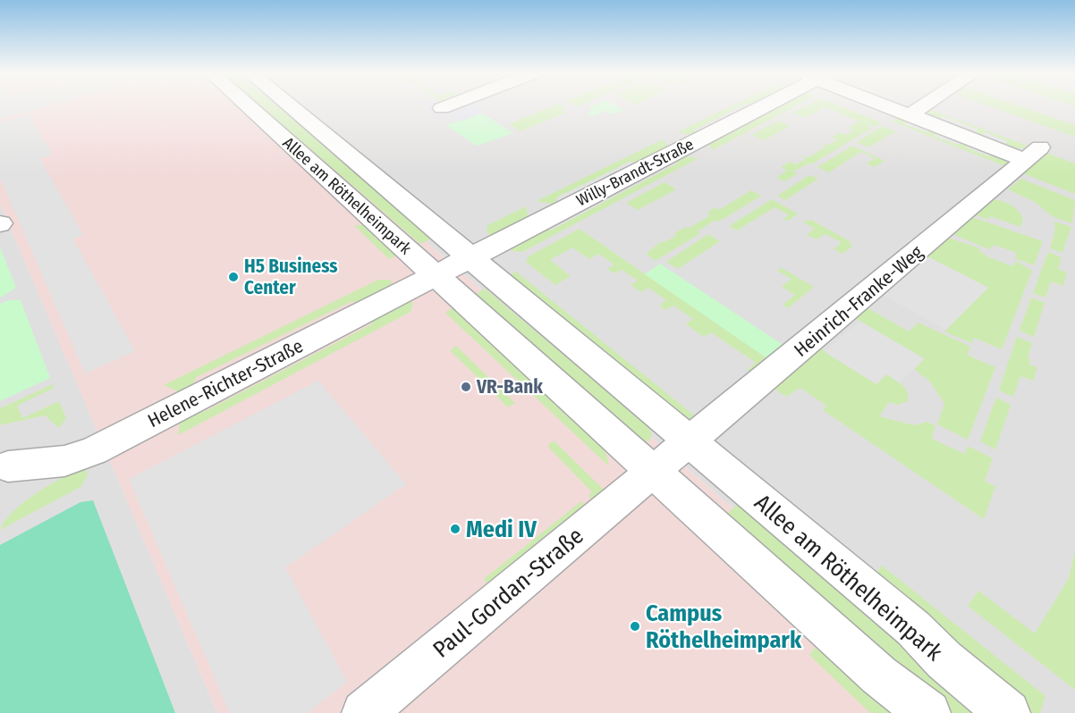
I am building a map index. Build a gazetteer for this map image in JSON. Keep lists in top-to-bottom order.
{
  "streets": {
    "street": [
      "Willy-Brandt-Straße",
      "Allee am Röthelheimpark",
      "Heinrich-Franke-Weg",
      "Helene-Richter-Straße",
      "Paul-Gordan-Straße"
    ]
  },
  "crossings": [
    ["Willy-Brandt-Straße", "Allee am Röthelheimpark"],
    ["Allee am Röthelheimpark", "Heinrich-Franke-Weg"],
    ["Allee am Röthelheimpark", "Helene-Richter-Straße"],
    ["Allee am Röthelheimpark", "Paul-Gordan-Straße"]
  ],
  "places": [
    "H5 Business Center",
    "VR-Bank",
    "Medi IV",
    "Campus Röthelheimpark"
  ]
}
